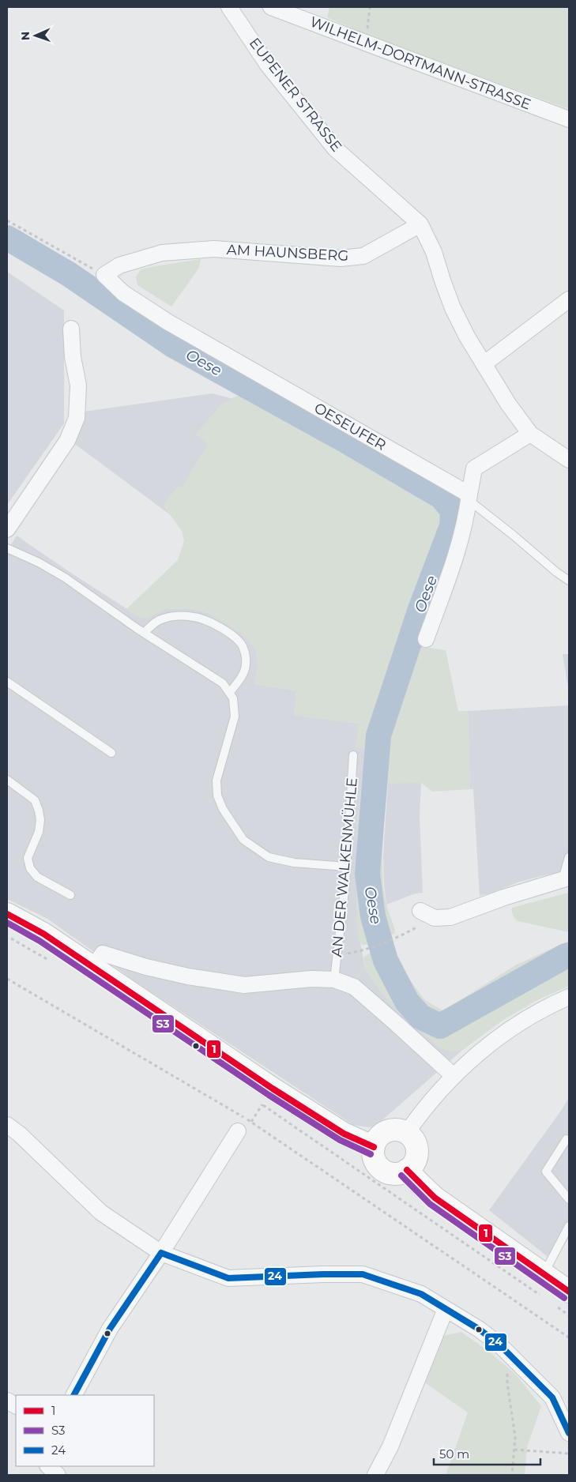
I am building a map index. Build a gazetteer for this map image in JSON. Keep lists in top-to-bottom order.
{
  "streets": {
    "street": [
      "WILHELM-DORTMANN-STRASSE",
      "EUPENER STRASSE",
      "AM HAUNSBERG",
      "OESEUFER"
    ],
    "lane": ["AN DER WALKENMÜHLE"]
  },
  "crossings": [
    ["EUPENER STRASSE", "AM HAUNSBERG"],
    ["AM HAUNSBERG", "OESEUFER"]
  ],
  "water": ["Oese"],
  "lines": ["transit line 1", "transit line S3", "transit line 24"],
  "legend": ["1", "S3", "24"],
  "scale_bar": "50 m",
  "north": "left"
}
